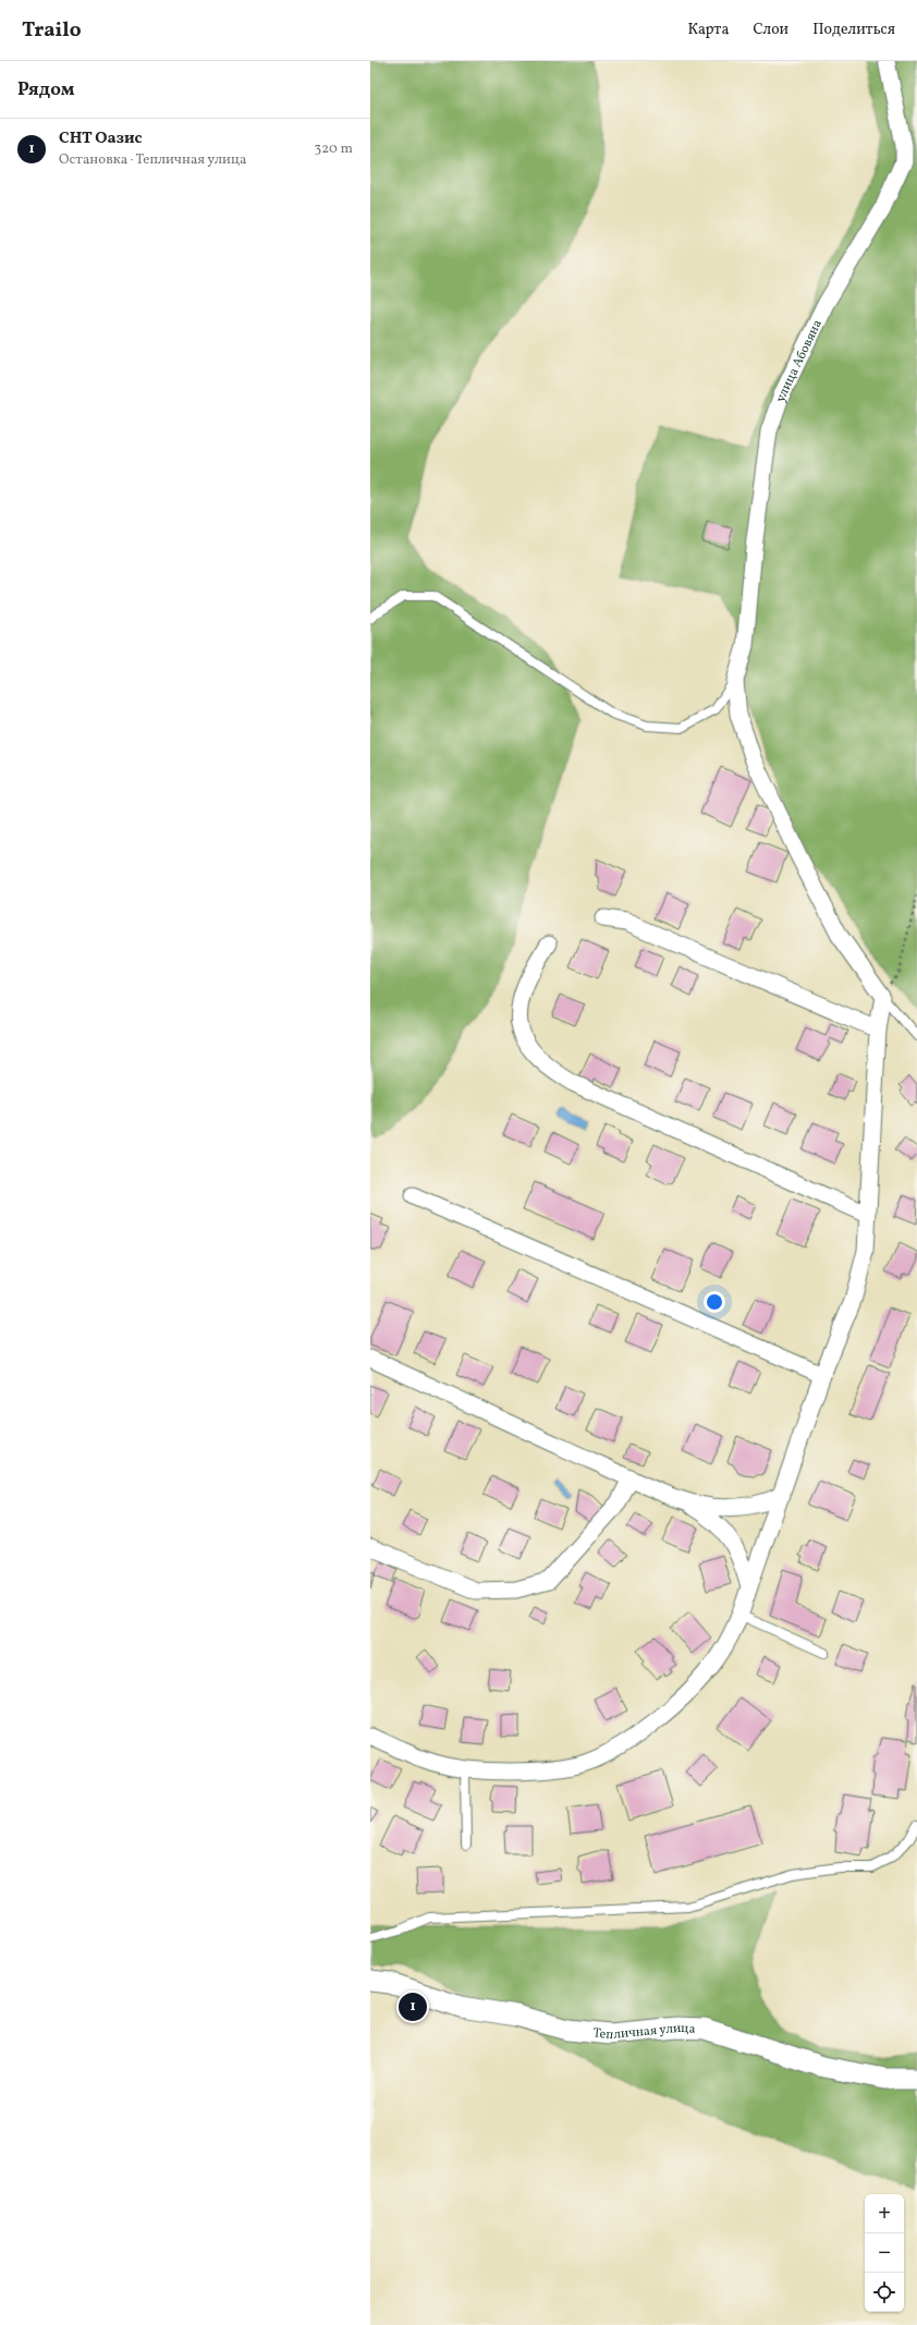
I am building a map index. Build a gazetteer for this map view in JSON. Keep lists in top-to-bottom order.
{
  "streets": {
    "street": ["улица Абовяна", "Тепличная улица"]
  },
  "page": {
    "header": "Trailo",
    "nav": ["Карта", "Слои", "Поделиться"],
    "heading": "Рядом",
    "list": [
      {
        "mark": "1",
        "name": "СНТ Оазис",
        "note": "Остановка · Тепличная улица",
        "value": "320 m"
      }
    ],
    "pins": "1",
    "map_buttons": ["+", "−"]
  }
}
